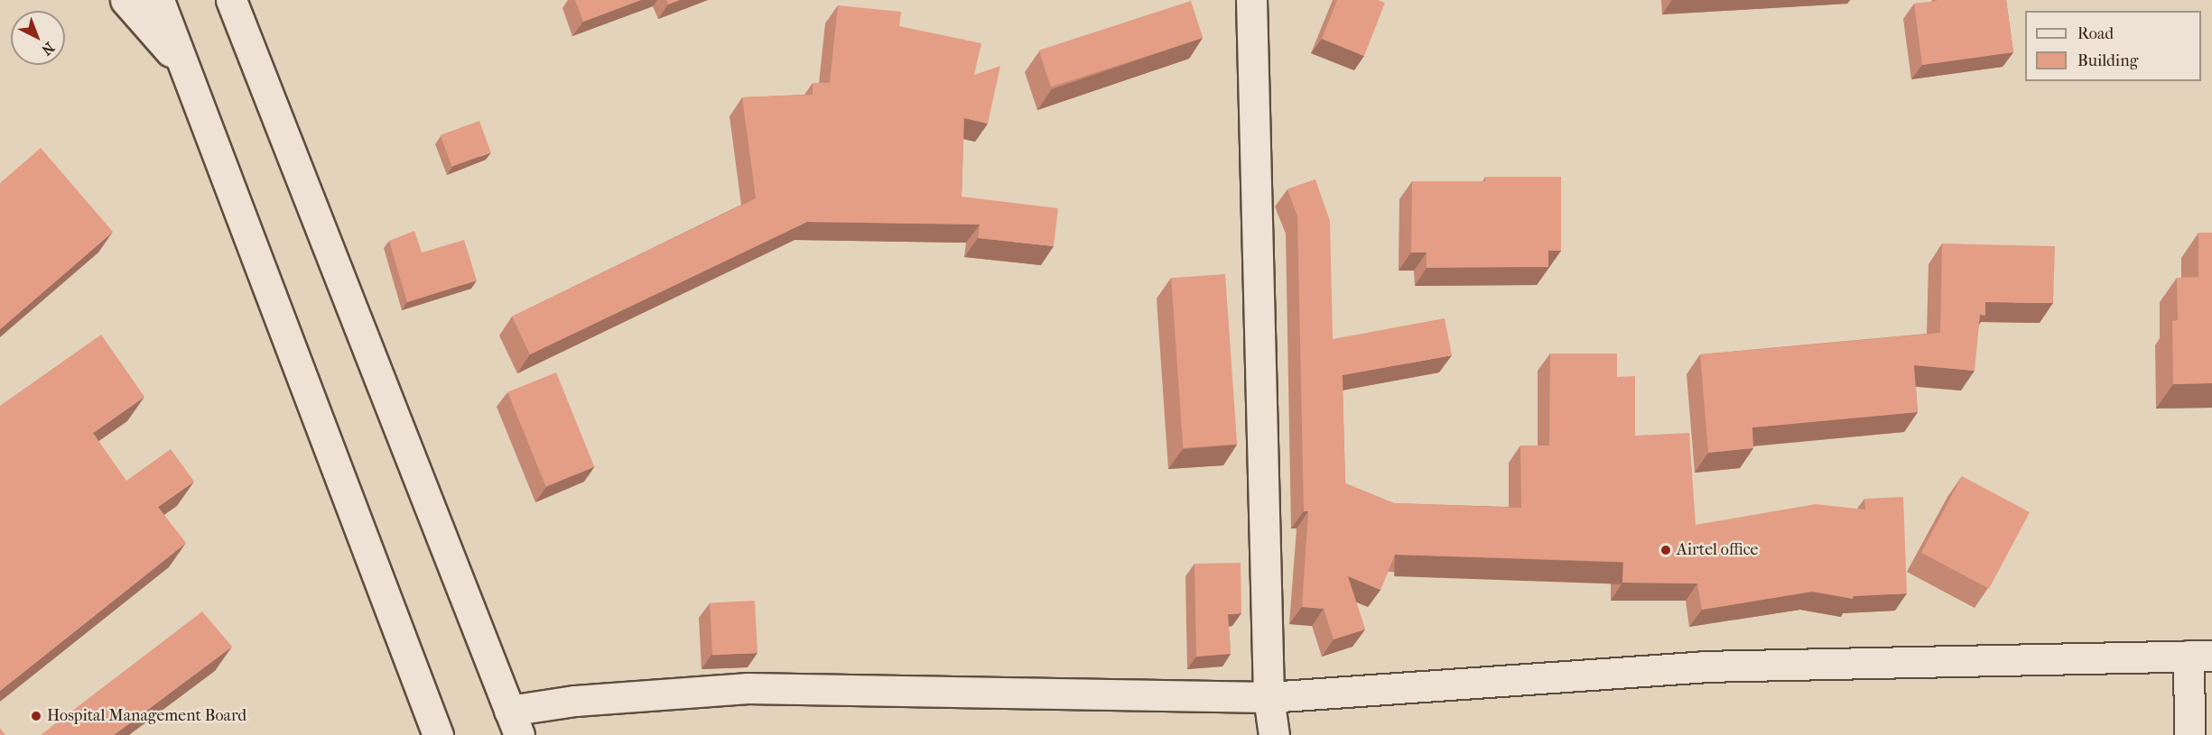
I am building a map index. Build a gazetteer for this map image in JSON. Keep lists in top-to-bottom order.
{
  "places": ["Airtel office", "Hospital Management Board"],
  "legend": ["Road", "Building"],
  "north": "bottom right"
}
